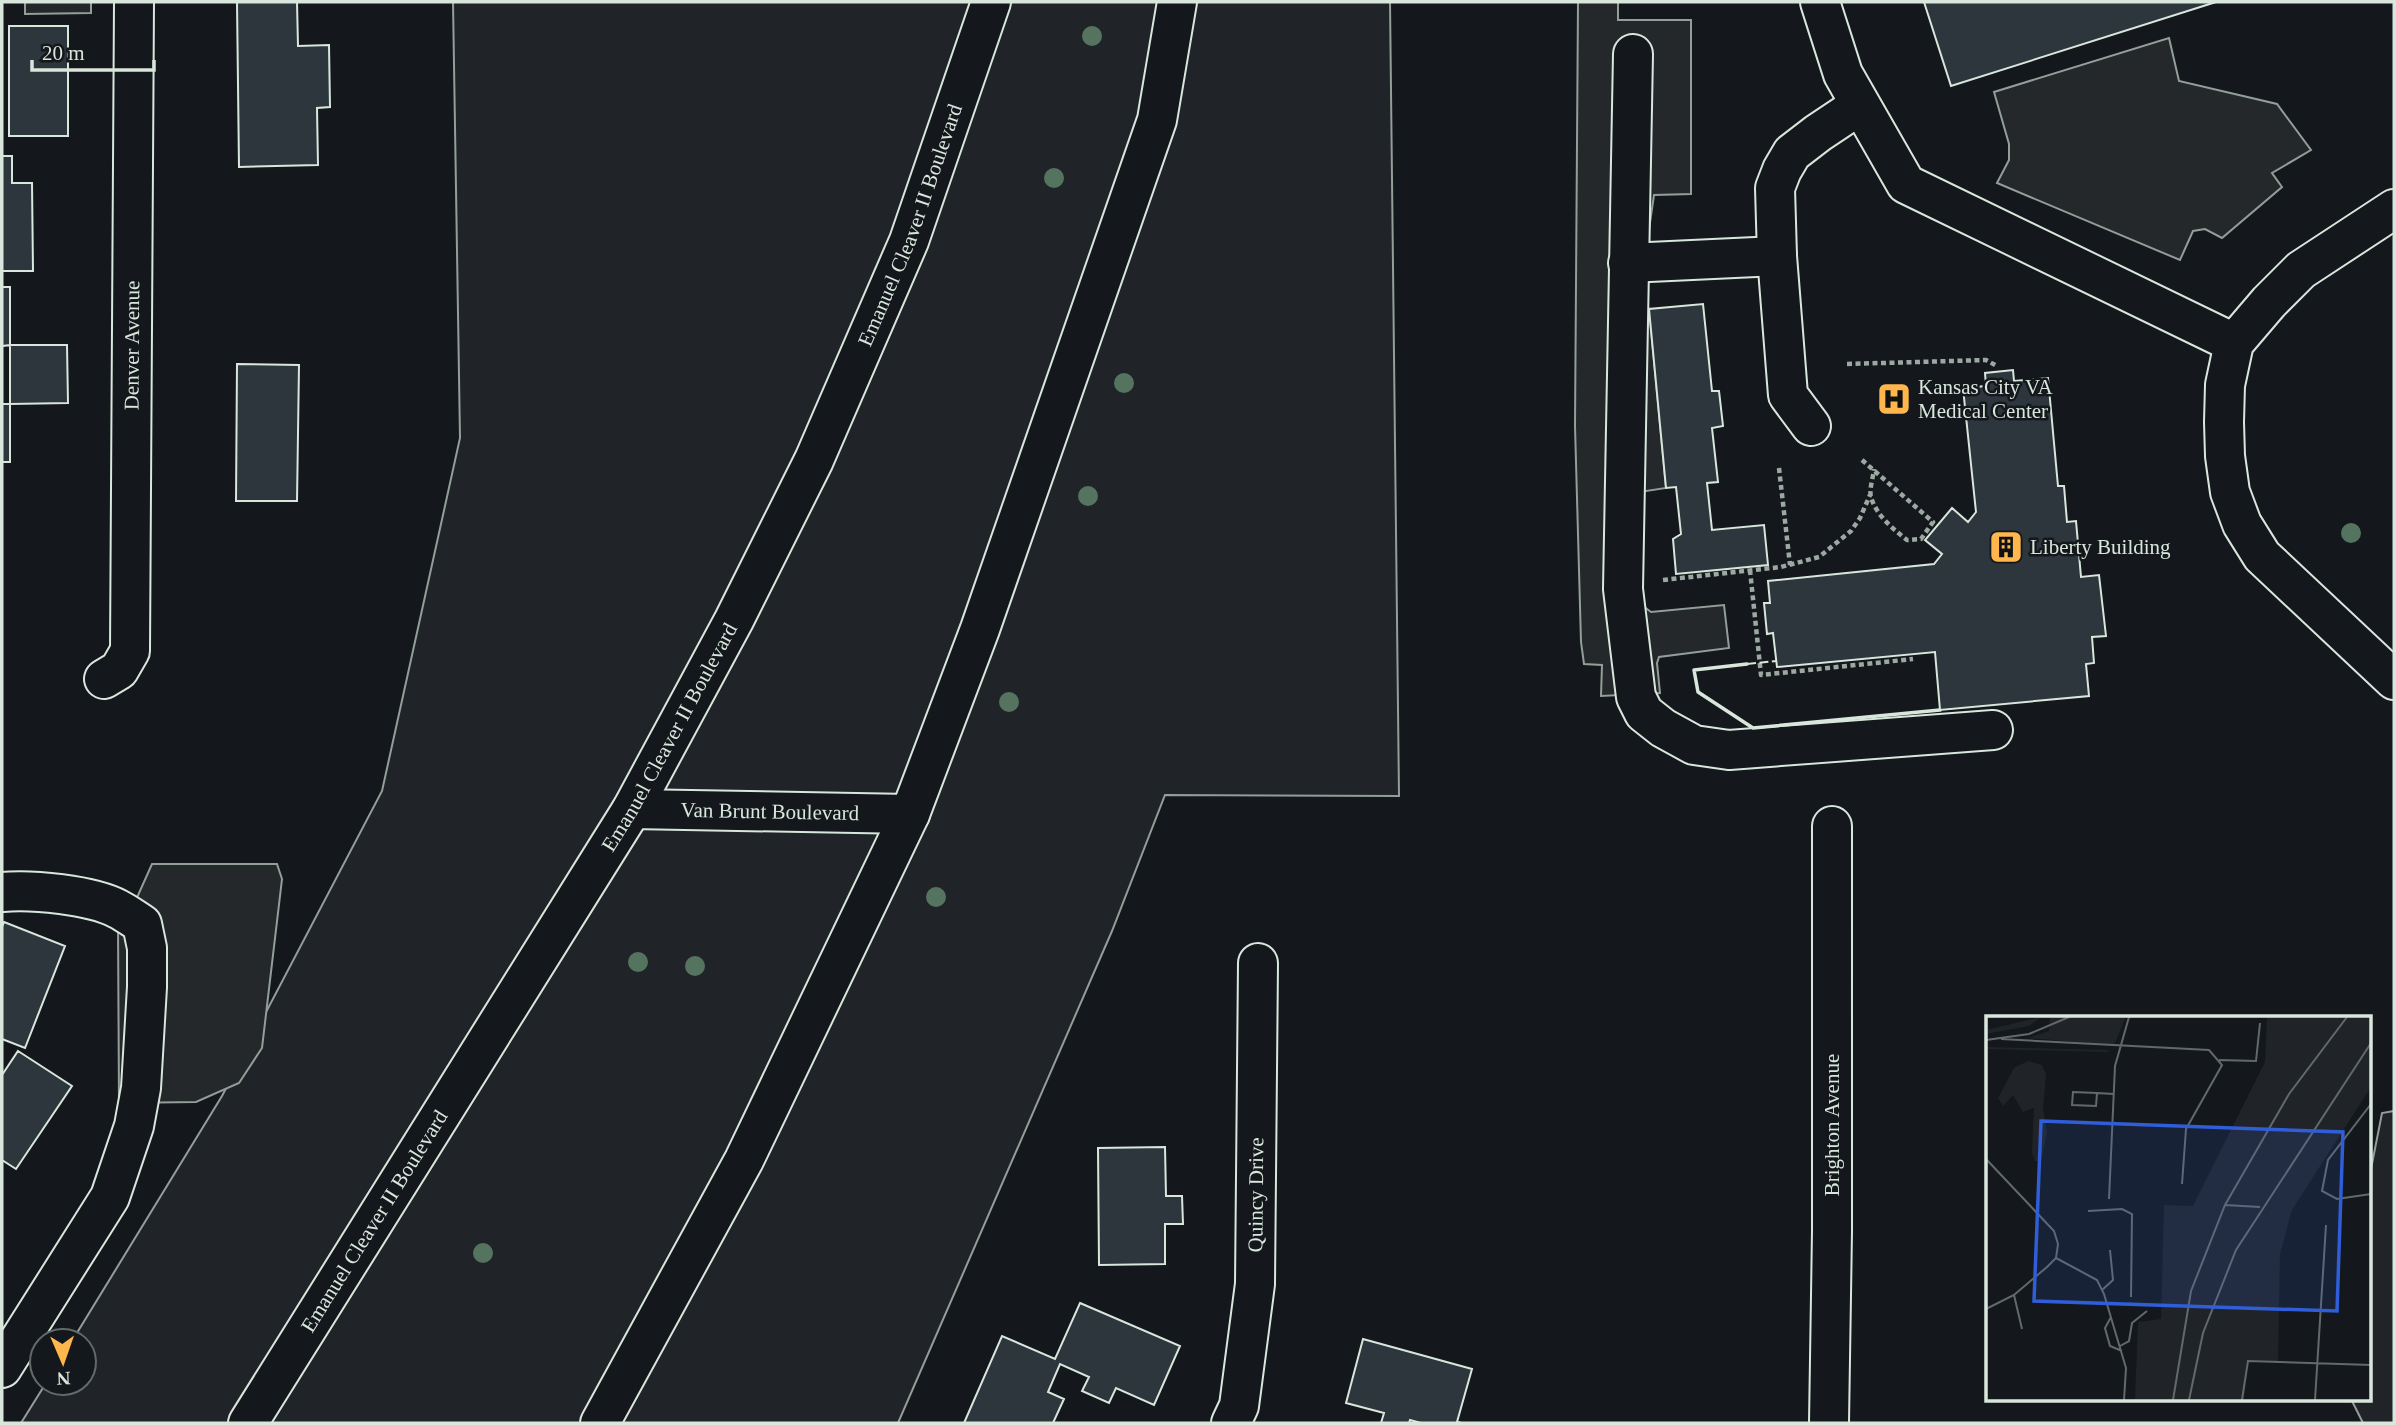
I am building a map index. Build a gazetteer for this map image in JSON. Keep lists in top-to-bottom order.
{
  "streets": {
    "main road": [
      "Emanuel Cleaver II Boulevard",
      "Denver Avenue",
      "Van Brunt Boulevard",
      "Brighton Avenue",
      "Quincy Drive"
    ]
  },
  "crossings": [
    ["Emanuel Cleaver II Boulevard", "Van Brunt Boulevard"]
  ],
  "places": {
    "hospital": ["Kansas City VA Medical Center"],
    "building": ["Liberty Building"]
  },
  "scale_bar": "20 m",
  "north": "bottom"
}
